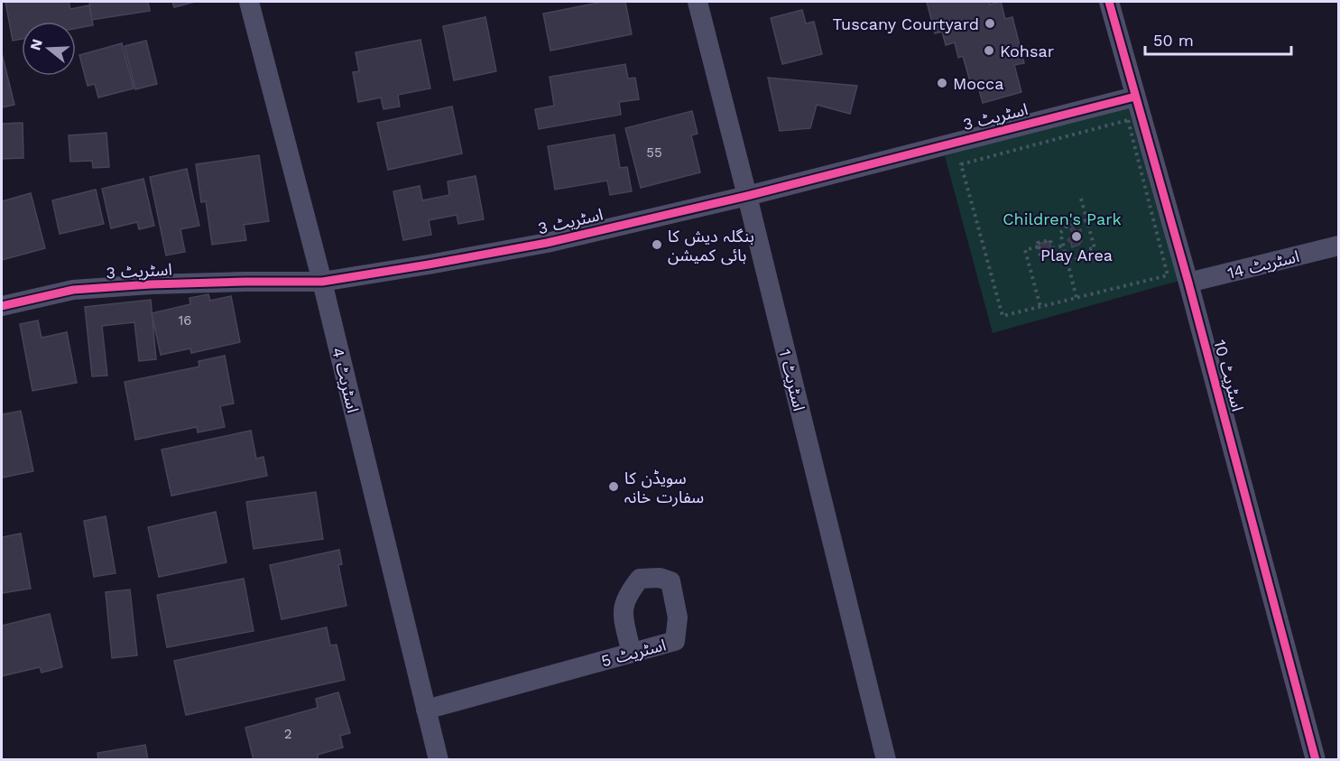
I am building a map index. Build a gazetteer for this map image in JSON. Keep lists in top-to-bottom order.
{
  "streets": {
    "street": [
      "اسٹریٹ 3",
      "اسٹریٹ 14",
      "اسٹریٹ 10",
      "اسٹریٹ 4",
      "اسٹریٹ 1",
      "اسٹریٹ 5"
    ]
  },
  "crossings": [
    ["اسٹریٹ 3", "اسٹریٹ 10"],
    ["اسٹریٹ 3", "اسٹریٹ 4"],
    ["اسٹریٹ 3", "اسٹریٹ 1"],
    ["اسٹریٹ 14", "اسٹریٹ 10"],
    ["اسٹریٹ 4", "اسٹریٹ 5"]
  ],
  "parks": ["Children's Park"],
  "places": [
    "Tuscany Courtyard",
    "Kohsar",
    "Mocca",
    "Play Area",
    "بنگلہ دیش کا ہائی کمیشن",
    "سویڈن کا سفارت خانہ"
  ],
  "house_numbers": ["55", "16", "2"],
  "scale_bar": "50 m",
  "north": "left"
}
